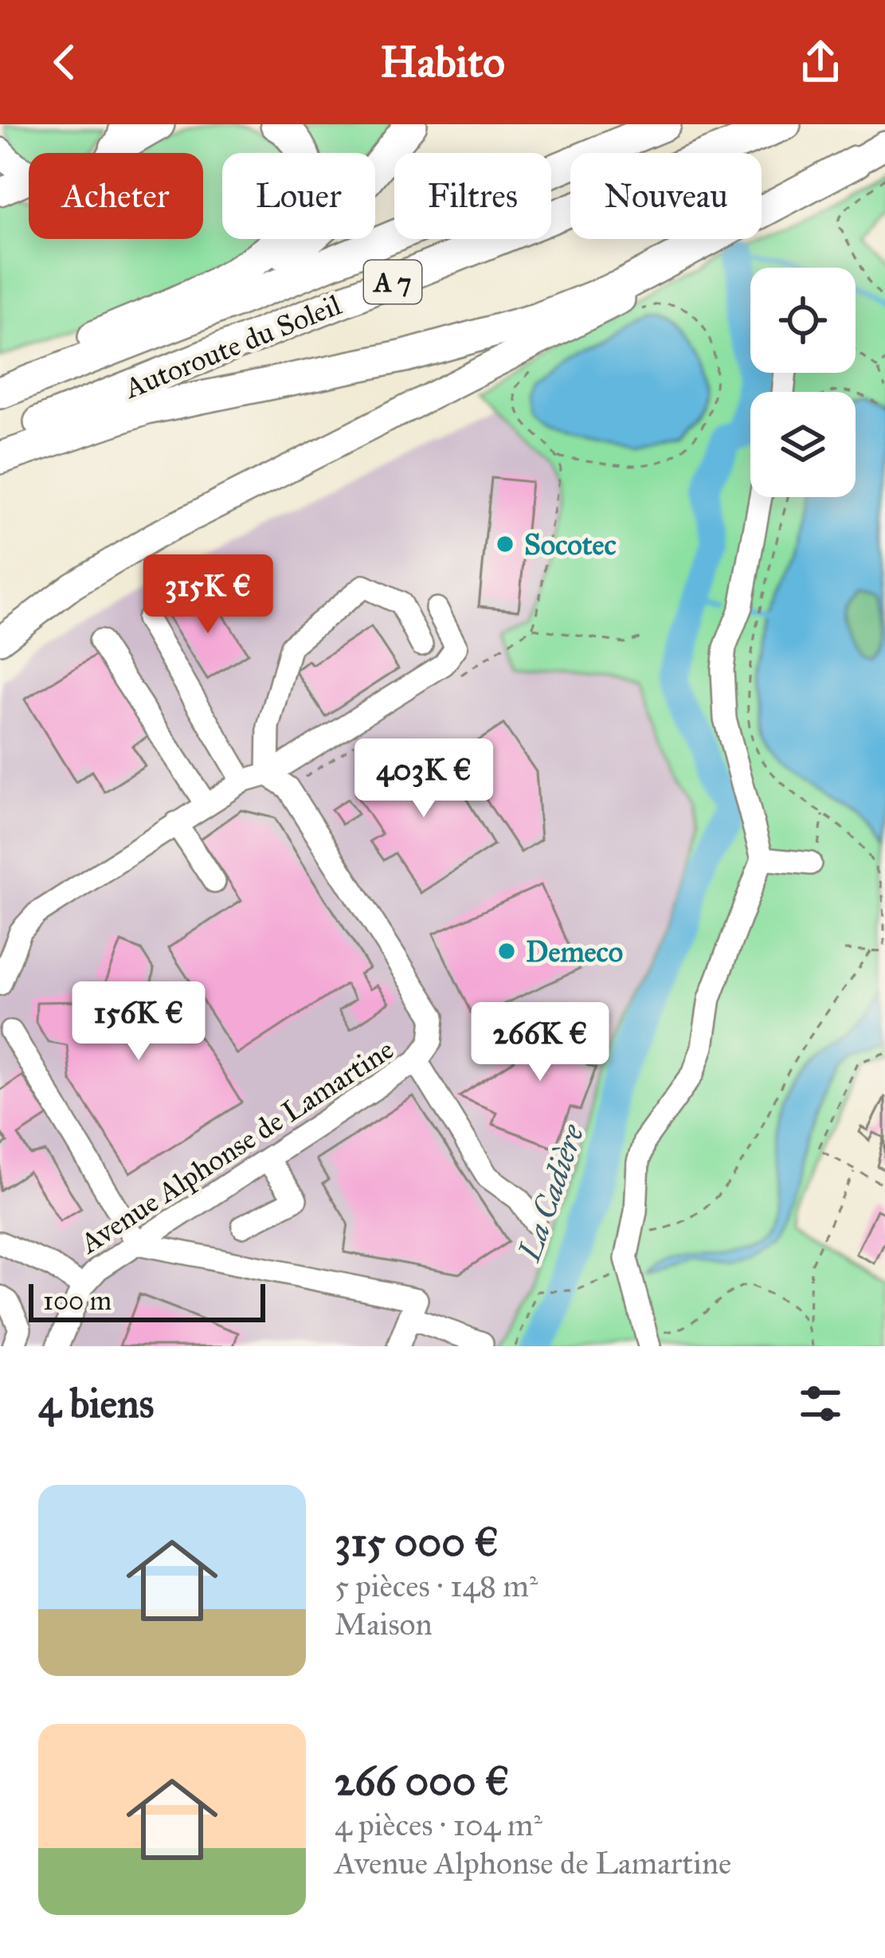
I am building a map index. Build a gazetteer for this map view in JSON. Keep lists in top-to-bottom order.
{
  "streets": {
    "highway": ["A 7", "Autoroute du Soleil"],
    "street": ["Avenue Alphonse de Lamartine"]
  },
  "water": ["La Cadière"],
  "places": ["Socotec", "Demeco"],
  "scale_bar": "100 m",
  "page": {
    "header": "Habito",
    "chip": [
      "Acheter",
      "Louer",
      "Filtres",
      "Nouveau"
    ],
    "price": [
      "315K €",
      "403K €",
      "156K €",
      "266K €"
    ],
    "scale": "100 m",
    "heading": "4 biens",
    "list": [
      {
        "name": "315 000 €",
        "note": "5 pièces · 148 m² · Maison"
      },
      {
        "name": "266 000 €",
        "note": "4 pièces · 104 m² · Avenue Alphonse de Lamartine"
      }
    ]
  }
}
